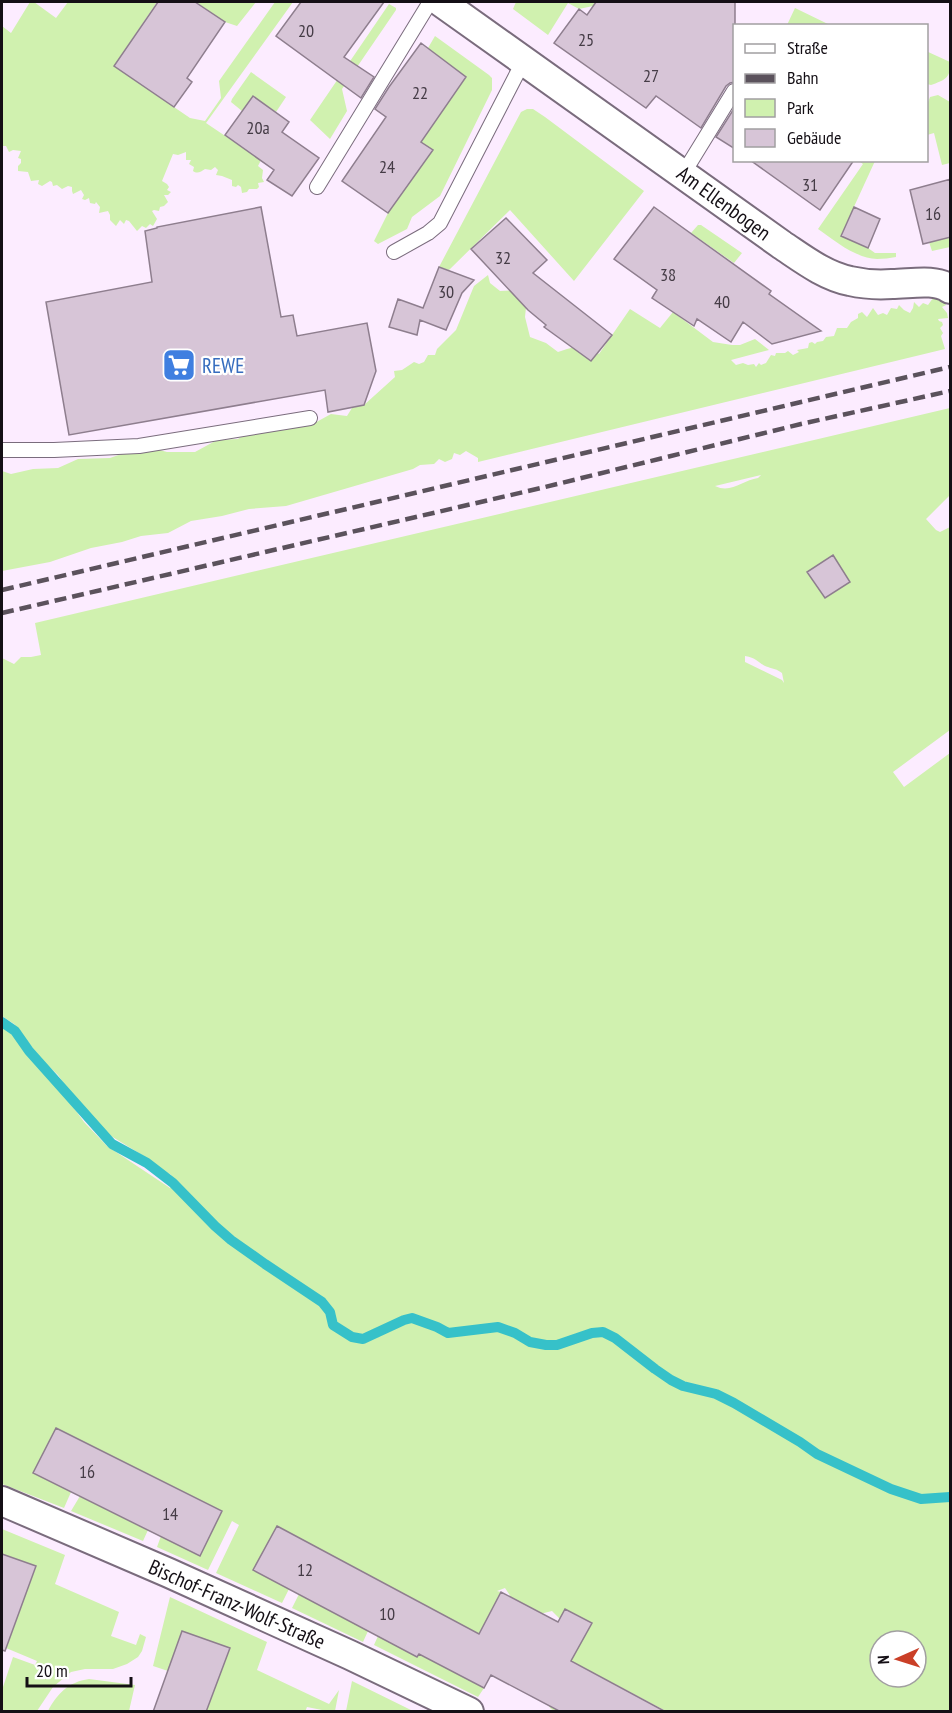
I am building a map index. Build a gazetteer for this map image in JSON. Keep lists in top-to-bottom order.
{
  "streets": {
    "street": ["Am Ellenbogen", "Bischof-Franz-Wolf-Straße"]
  },
  "places": {
    "supermarket": ["REWE"]
  },
  "house_numbers": [
    "20",
    "25",
    "27",
    "22",
    "20a",
    "24",
    "31",
    "16",
    "32",
    "38",
    "30",
    "40",
    "16",
    "14",
    "12",
    "10"
  ],
  "legend": [
    "Straße",
    "Bahn",
    "Park",
    "Gebäude"
  ],
  "scale_bar": "20 m",
  "north": "left"
}
